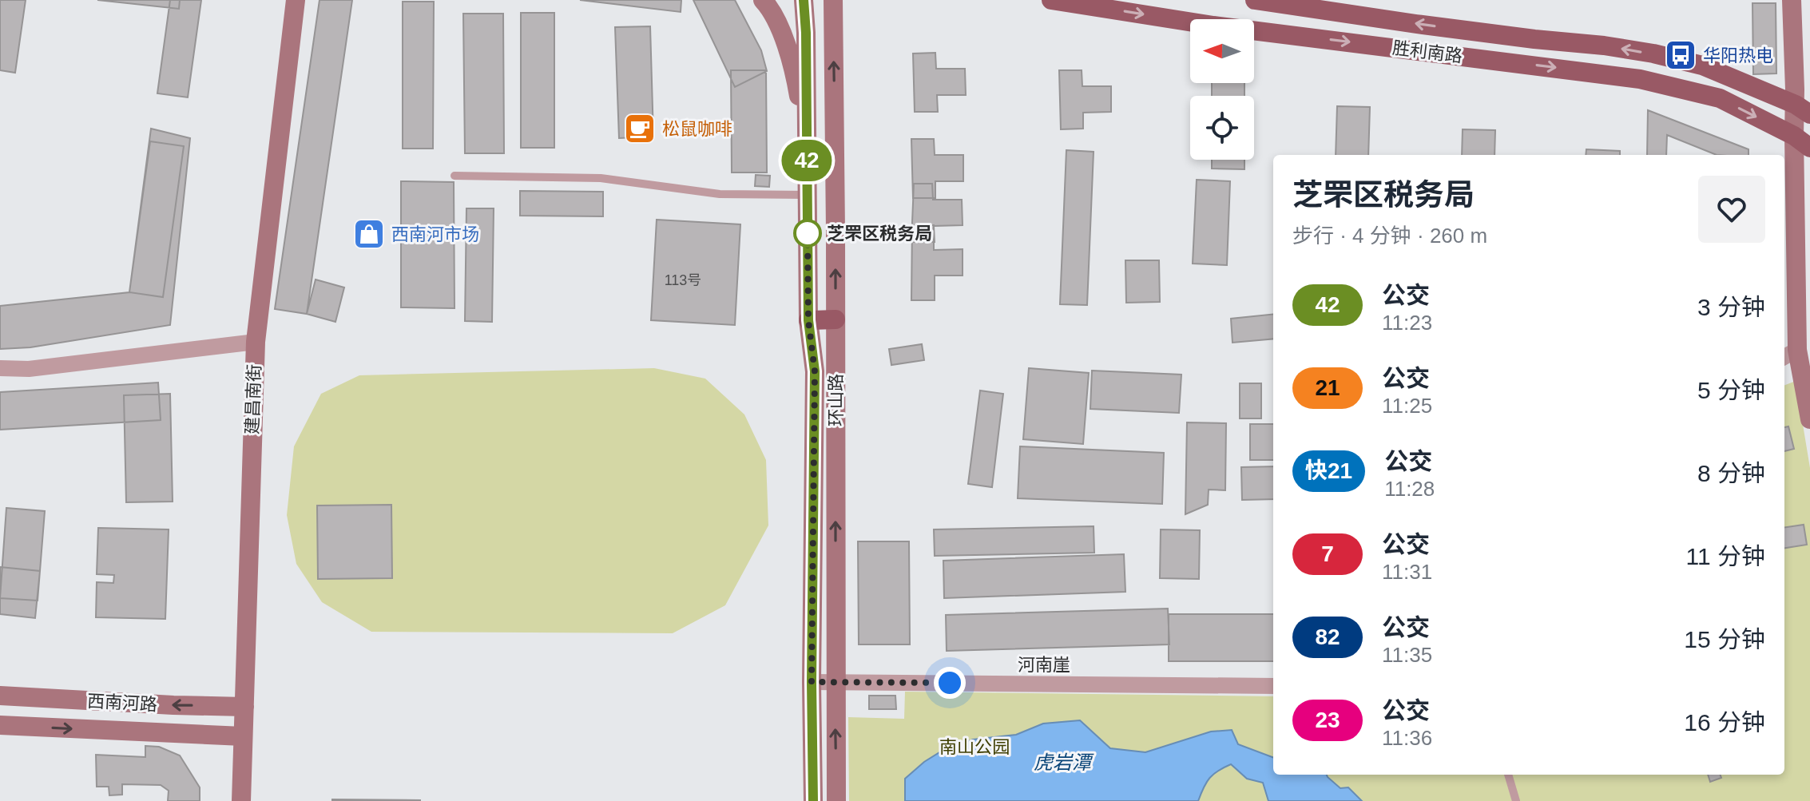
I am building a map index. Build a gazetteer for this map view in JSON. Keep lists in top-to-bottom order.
{
  "streets": {
    "main road": [
      "胜利南路",
      "建昌南街",
      "环山路",
      "西南河路"
    ],
    "street": ["河南崖"]
  },
  "crossings": [
    ["建昌南街", "西南河路"],
    ["环山路", "河南崖"]
  ],
  "water": ["虎岩潭"],
  "parks": ["南山公园"],
  "places": {
    "bus stop": ["华阳热电"],
    "cafe": ["松鼠咖啡"],
    "other": ["芝罘区税务局"],
    "shop": ["西南河市场"]
  },
  "lines": ["bus line 42"],
  "house_numbers": ["113号"],
  "north": "left",
  "page": {
    "on_map": "42",
    "heading": ["芝罘区税务局", "步行 · 4 分钟 · 260 m"],
    "list": [
      {
        "mark": "42",
        "name": "公交",
        "note": "11:23",
        "value": "3 分钟"
      },
      {
        "mark": "21",
        "name": "公交",
        "note": "11:25",
        "value": "5 分钟"
      },
      {
        "mark": "快21",
        "name": "公交",
        "note": "11:28",
        "value": "8 分钟"
      },
      {
        "mark": "7",
        "name": "公交",
        "note": "11:31",
        "value": "11 分钟"
      },
      {
        "mark": "82",
        "name": "公交",
        "note": "11:35",
        "value": "15 分钟"
      },
      {
        "mark": "23",
        "name": "公交",
        "note": "11:36",
        "value": "16 分钟"
      }
    ]
  }
}
